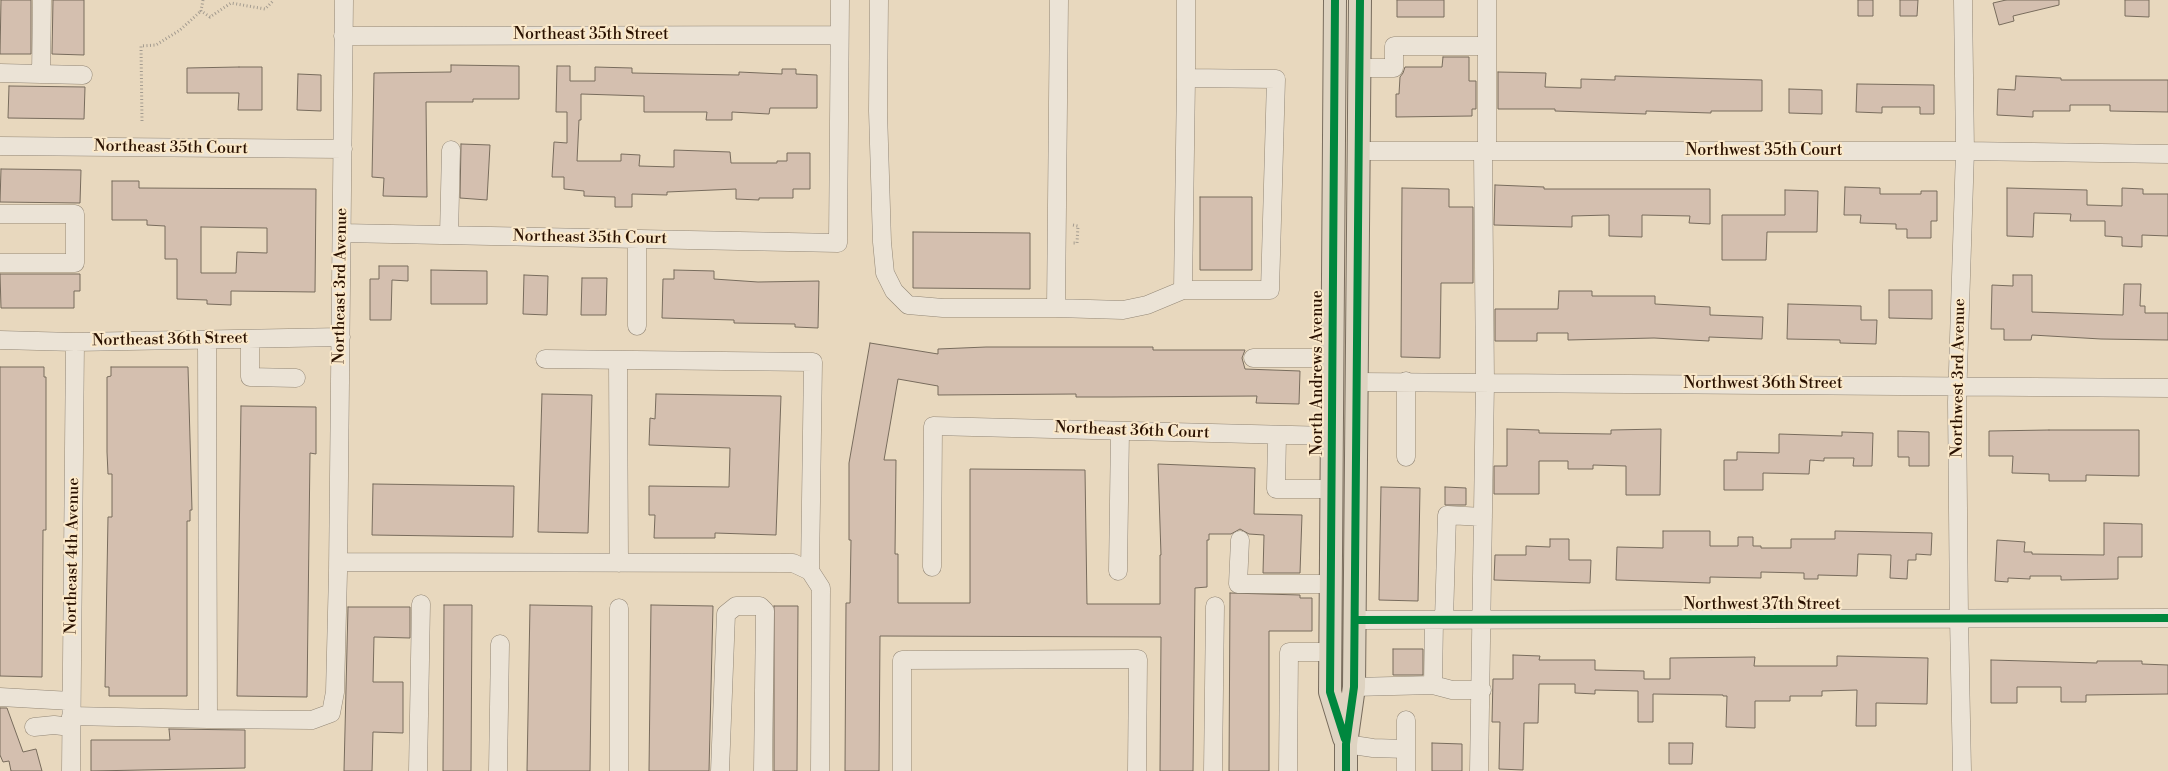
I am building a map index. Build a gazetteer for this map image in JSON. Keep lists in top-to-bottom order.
{
  "streets": {
    "main road": ["North Andrews Avenue"],
    "street": [
      "Northeast 35th Street",
      "Northeast 35th Court",
      "Northwest 35th Court",
      "Northeast 3rd Avenue",
      "Northeast 36th Street",
      "Northwest 3rd Avenue",
      "Northwest 36th Street",
      "Northeast 36th Court",
      "Northeast 4th Avenue",
      "Northwest 37th Street"
    ]
  },
  "crossings": [
    ["Northeast 35th Street", "Northeast 35th Court"],
    ["Northeast 35th Street", "Northeast 3rd Avenue"],
    ["Northeast 35th Court", "Northeast 3rd Avenue"],
    ["Northwest 35th Court", "North Andrews Avenue"],
    ["Northwest 35th Court", "Northwest 3rd Avenue"],
    ["Northeast 3rd Avenue", "Northeast 36th Street"],
    ["Northeast 36th Street", "Northeast 4th Avenue"],
    ["North Andrews Avenue", "Northwest 36th Street"],
    ["North Andrews Avenue", "Northeast 36th Court"],
    ["North Andrews Avenue", "Northwest 37th Street"],
    ["Northwest 3rd Avenue", "Northwest 36th Street"],
    ["Northwest 3rd Avenue", "Northwest 37th Street"]
  ]
}
